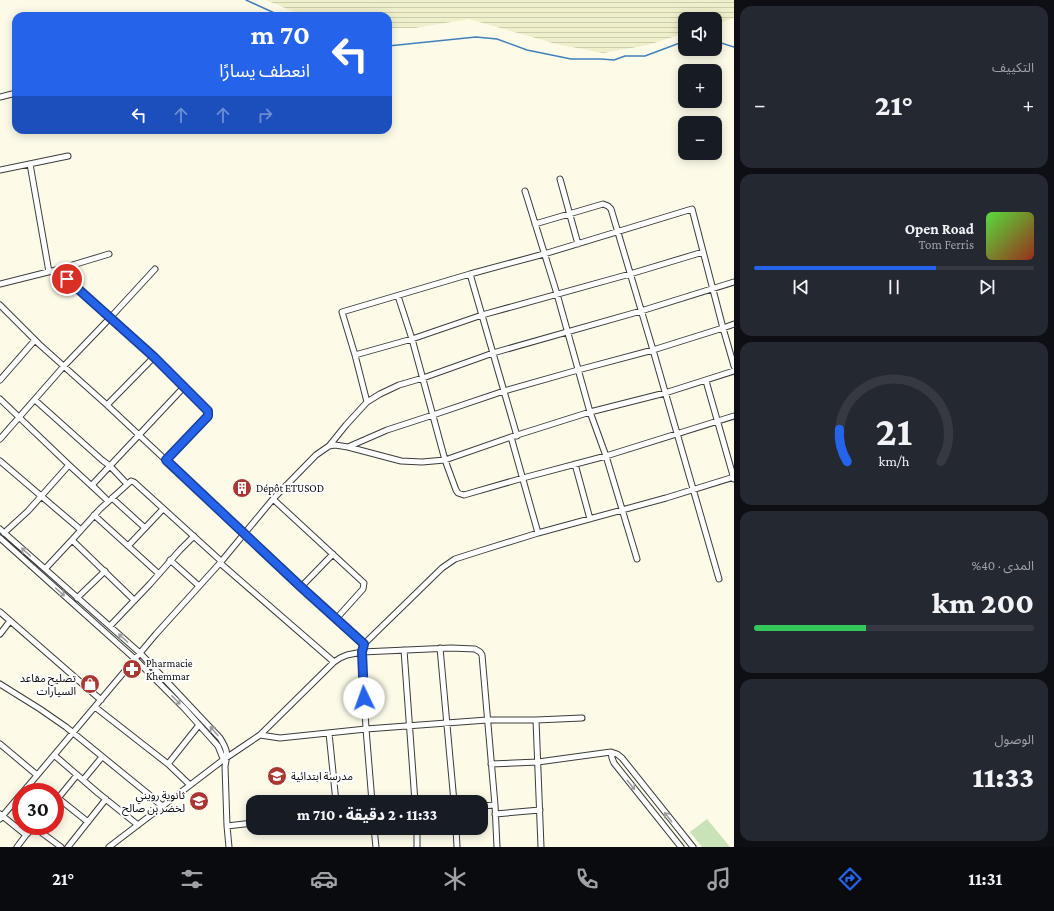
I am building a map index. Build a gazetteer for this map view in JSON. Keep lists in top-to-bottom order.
{
  "places": {
    "building": ["Dépôt ETUSOD"],
    "pharmacy": ["Pharmacie Khemmar"],
    "shop": ["تصليح مقاعد السيارات"],
    "school or university": ["مدرسة ابتدائية", "ثانوية رويني لخضر بن صالح"]
  },
  "page": {
    "tile": [
      "التكييف",
      ["المدى · 40%", "200 km"],
      ["الوصول", "11:33"]
    ],
    "map_buttons": ["+", "−"],
    "turn": ["70 m", "انعطف يسارًا"],
    "heat": ["−", "21°", "+"],
    "song": ["Open Road", "Tom Ferris"],
    "limit": "30",
    "trip": "11:33 · 2 دقيقة · 710 m",
    "tabs": ["11:31", "21°"],
    "gauge": ["21", "km/h"]
  }
}
